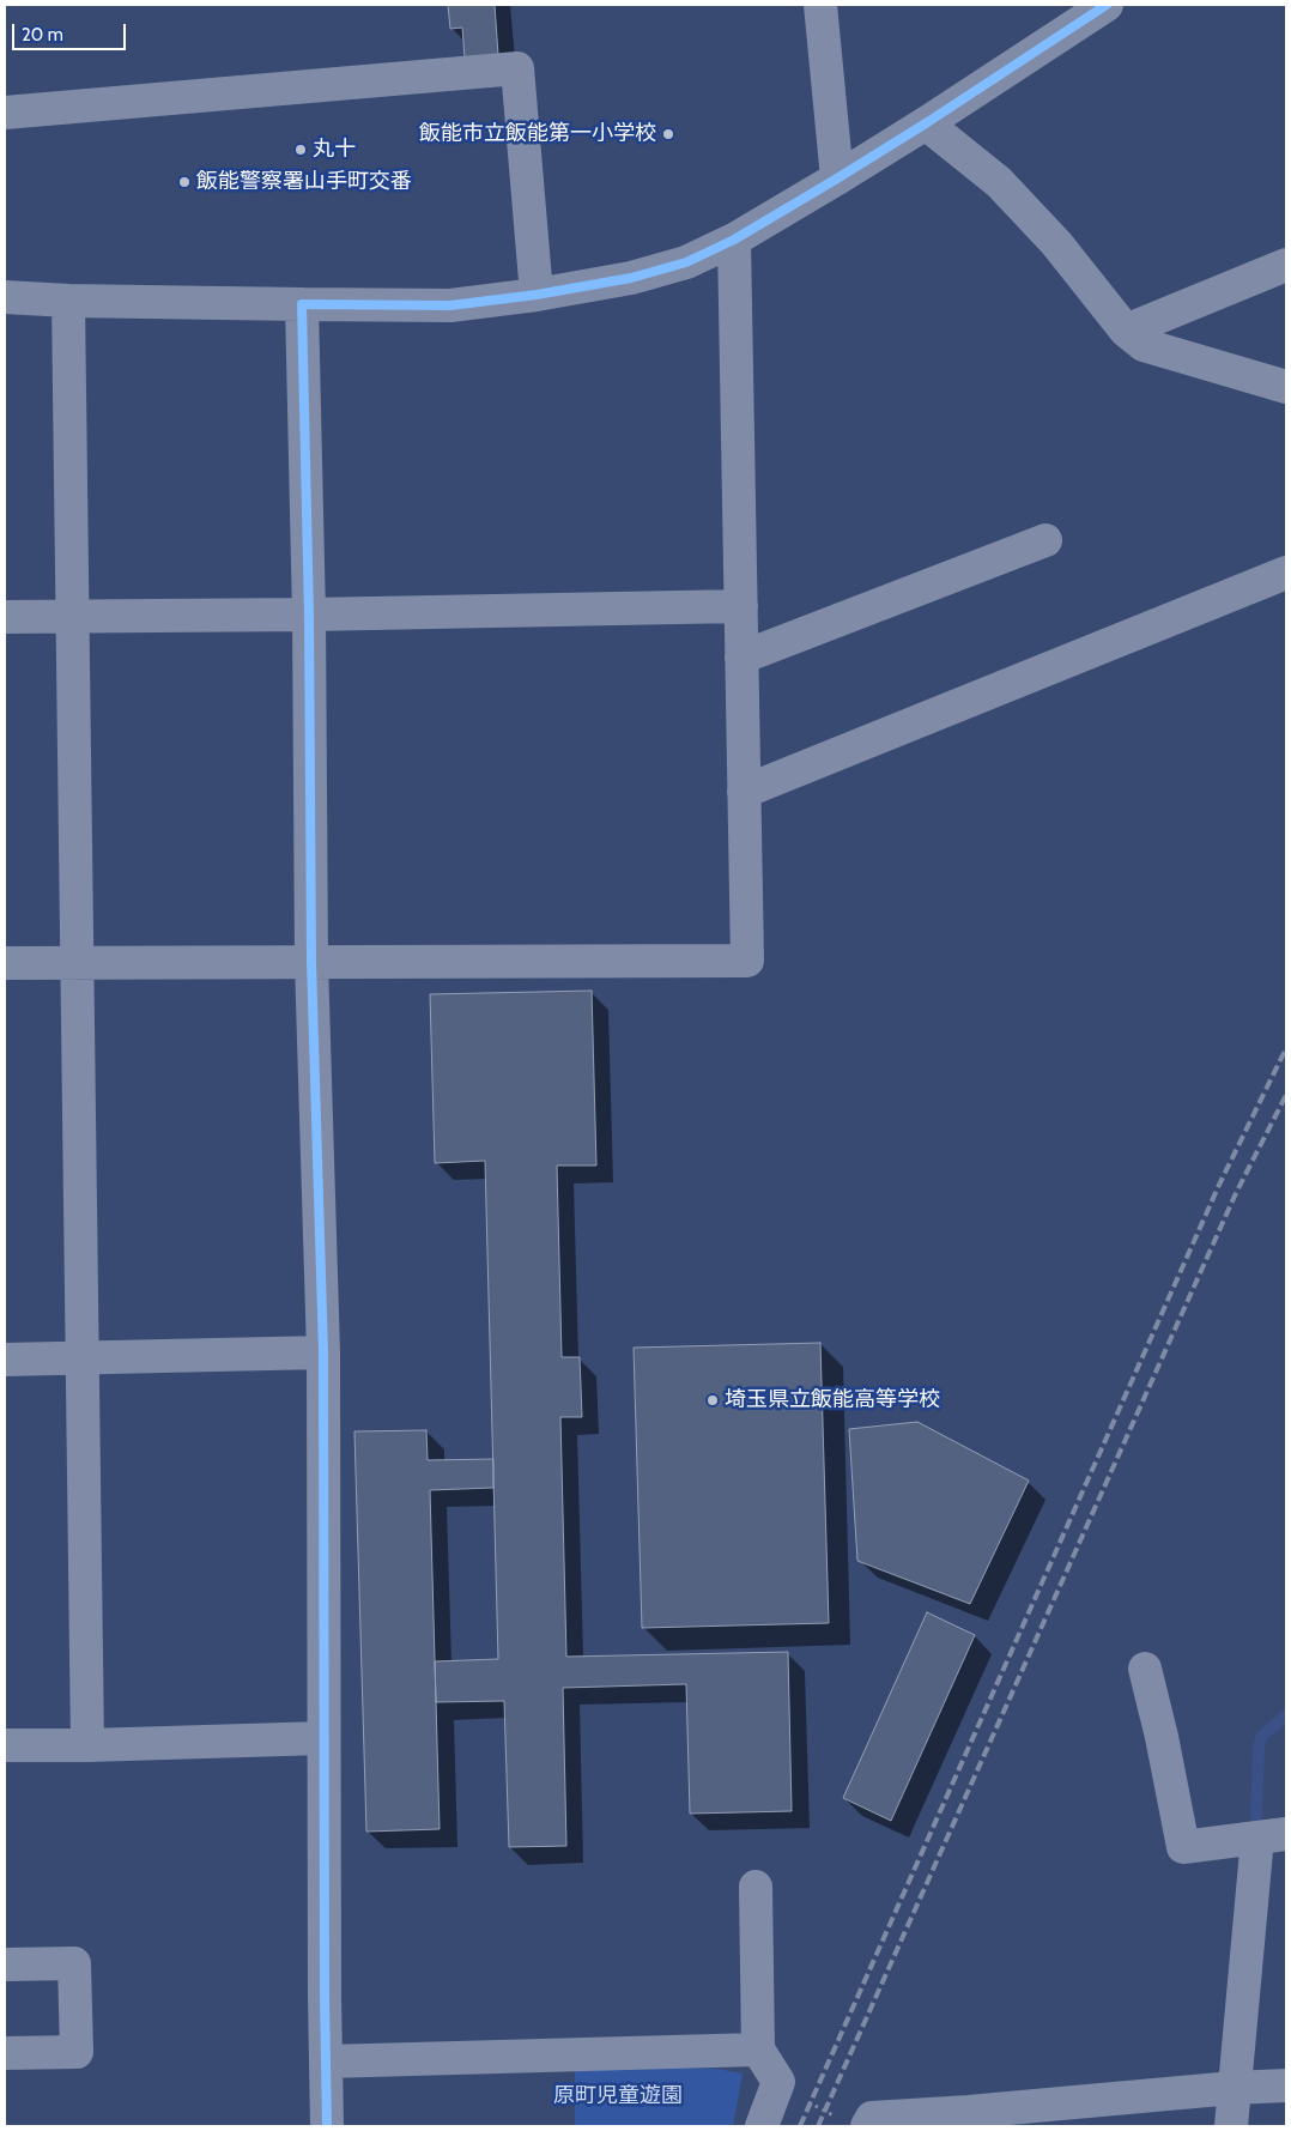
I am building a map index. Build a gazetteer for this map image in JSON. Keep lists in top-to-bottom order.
{
  "parks": ["原町児童遊園"],
  "places": [
    "飯能市立飯能第一小学校",
    "丸十",
    "飯能警察署山手町交番",
    "埼玉県立飯能高等学校"
  ],
  "scale_bar": "20 m"
}
